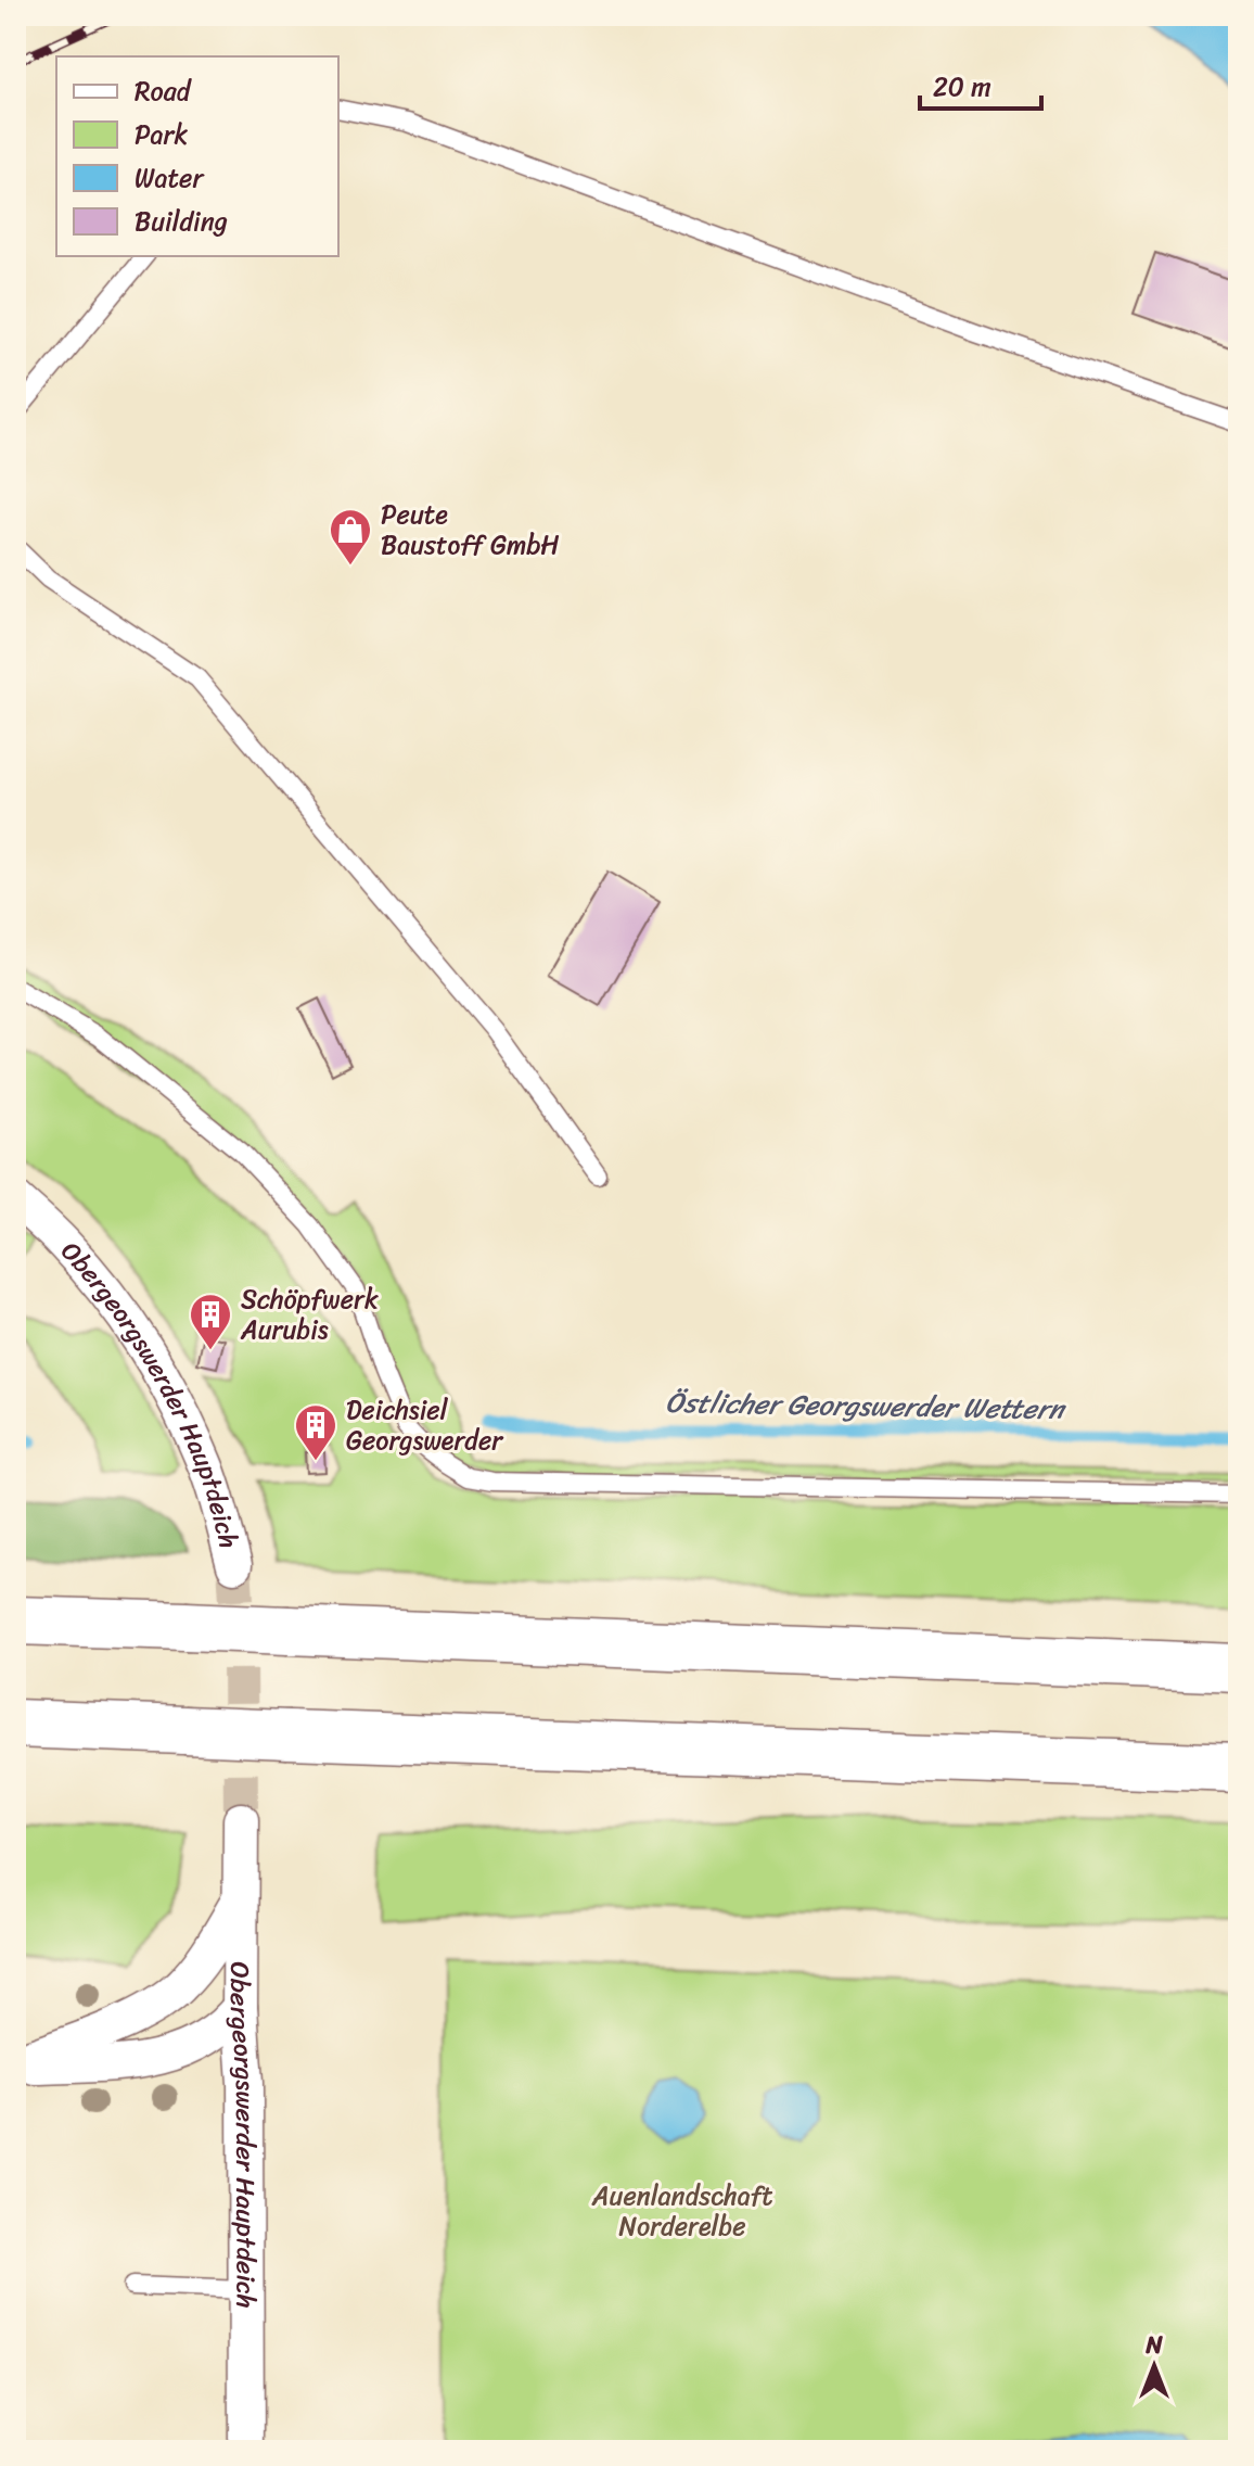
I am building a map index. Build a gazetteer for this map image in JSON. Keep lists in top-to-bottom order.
{
  "streets": {
    "street": ["Obergeorgswerder Hauptdeich"]
  },
  "water": ["Östlicher Georgswerder Wettern"],
  "parks": ["Auenlandschaft Norderelbe"],
  "places": {
    "shop": ["Peute Baustoff GmbH"],
    "building": ["Schöpfwerk Aurubis", "Deichsiel Georgswerder"]
  },
  "legend": [
    "Road",
    "Park",
    "Water",
    "Building"
  ],
  "scale_bar": "20 m",
  "north": "top"
}
